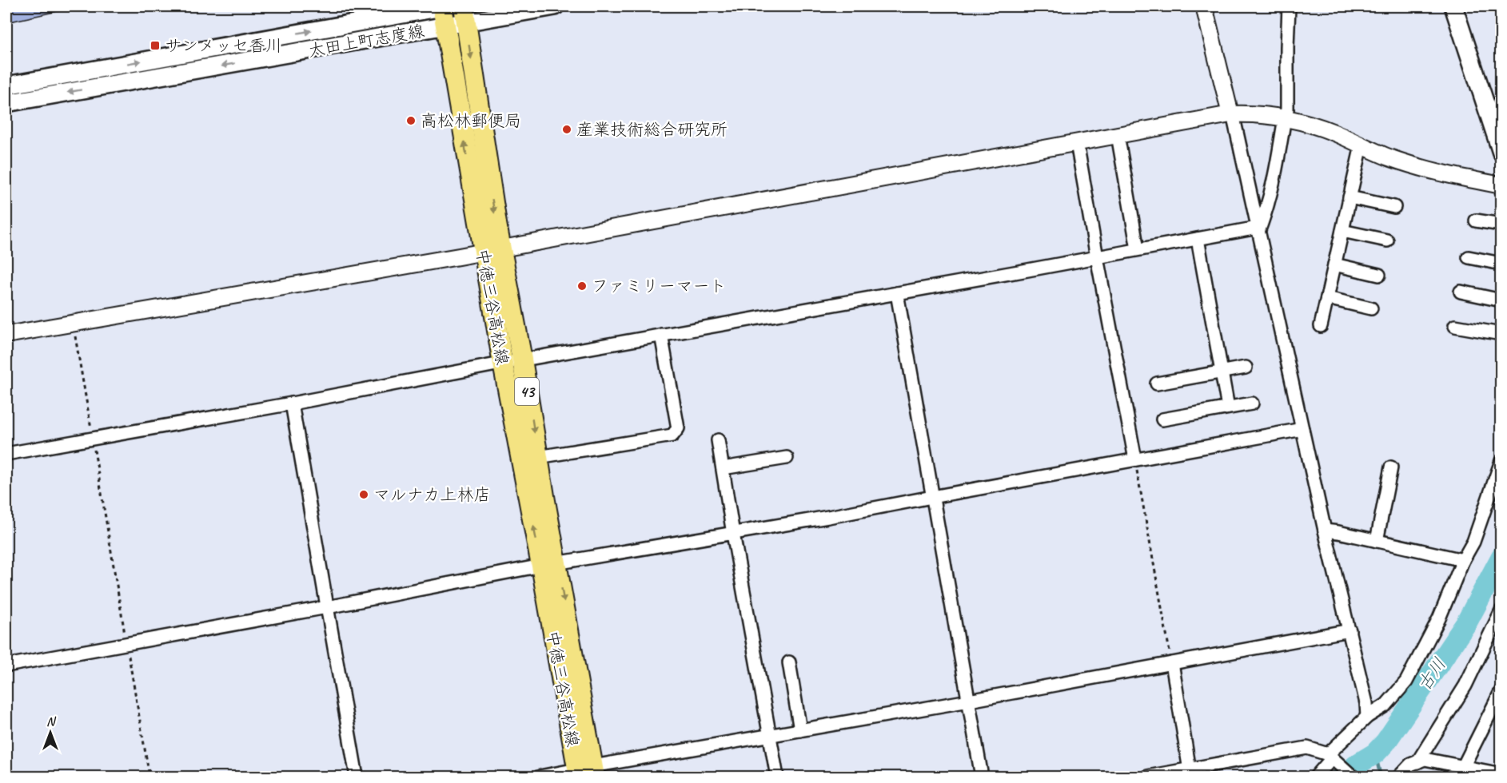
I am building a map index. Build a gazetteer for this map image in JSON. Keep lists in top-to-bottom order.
{
  "streets": {
    "main road": ["太田上町志度線", "中徳三谷高松線", "43"]
  },
  "crossings": [
    ["太田上町志度線", "中徳三谷高松線"]
  ],
  "water": ["古川"],
  "places": {
    "transit": ["サンメッセ香川"],
    "other": [
      "高松林郵便局",
      "産業技術総合研究所",
      "ファミリーマート",
      "マルナカ上林店"
    ]
  },
  "north": "top"
}
